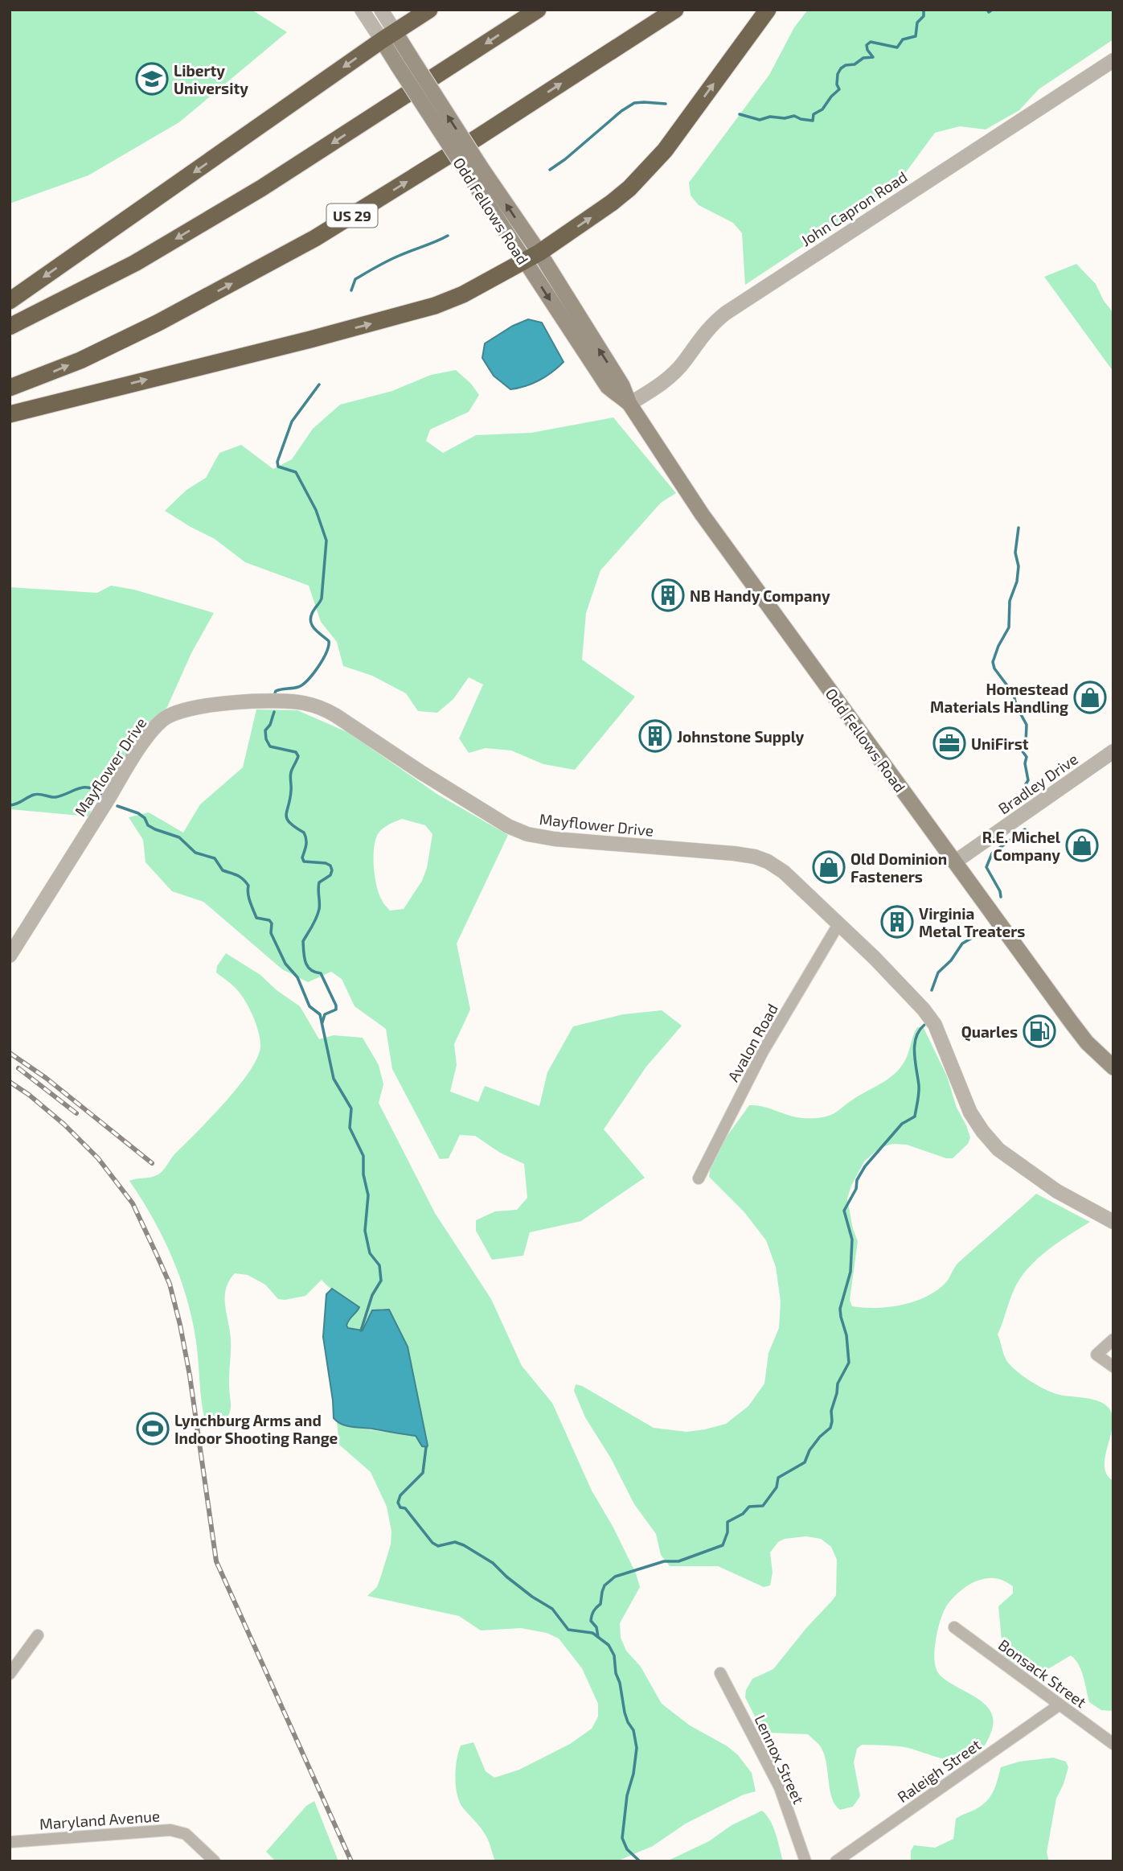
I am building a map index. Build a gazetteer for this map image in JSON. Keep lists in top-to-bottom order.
{
  "streets": {
    "highway": ["US 29"],
    "main road": ["Odd Fellows Road"],
    "street": [
      "John Capron Road",
      "Mayflower Drive",
      "Bradley Drive",
      "Avalon Road",
      "Bonsack Street",
      "Lennox Street",
      "Raleigh Street",
      "Maryland Avenue"
    ]
  },
  "crossings": [
    ["John Capron Road", "Odd Fellows Road"],
    ["Odd Fellows Road", "Bradley Drive"],
    ["Mayflower Drive", "Avalon Road"],
    ["Bonsack Street", "Raleigh Street"]
  ],
  "places": {
    "school or university": ["Liberty University"],
    "building": ["NB Handy Company", "Johnstone Supply", "Virginia Metal Treaters"],
    "shop": ["Homestead Materials Handling", "R.E. Michel Company", "Old Dominion Fasteners"],
    "office": ["UniFirst"],
    "fuel station": ["Quarles"],
    "sports": ["Lynchburg Arms and Indoor Shooting Range"]
  }
}
